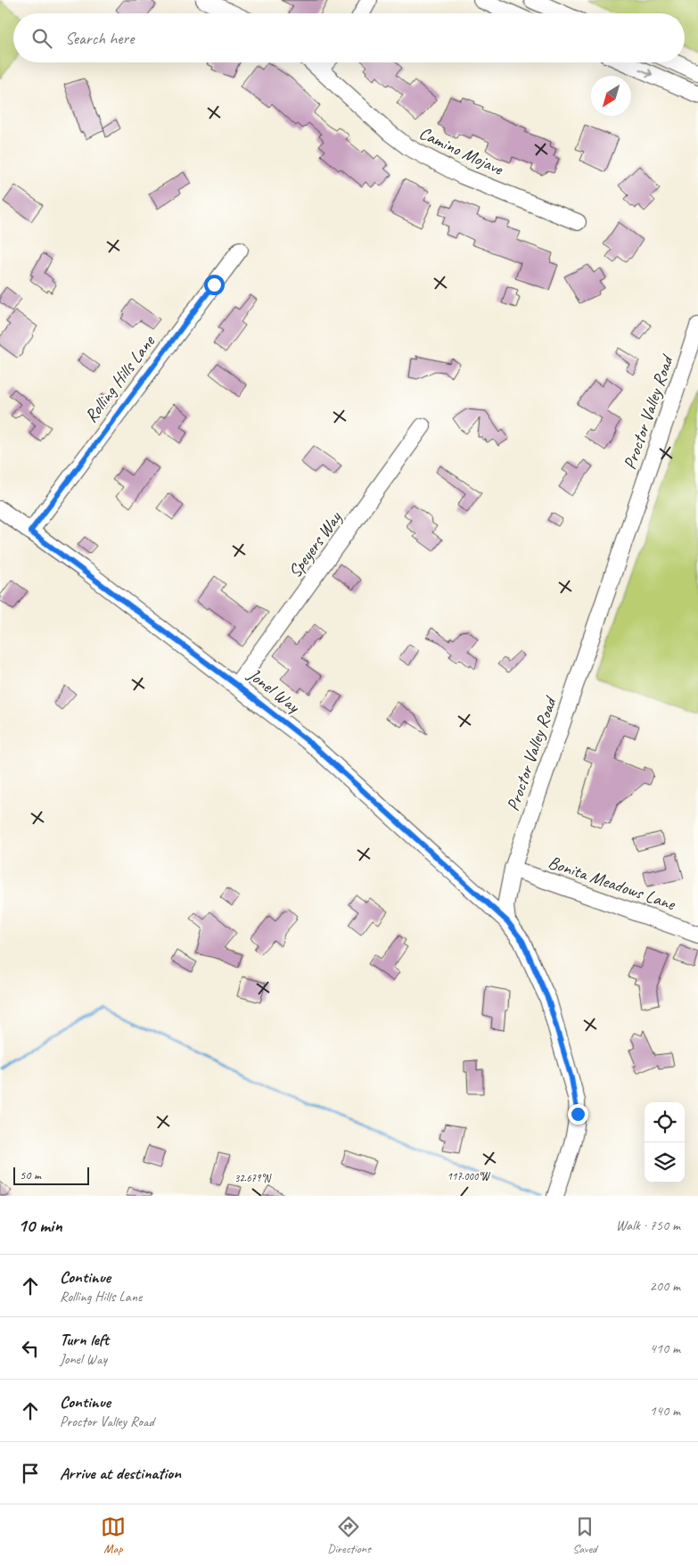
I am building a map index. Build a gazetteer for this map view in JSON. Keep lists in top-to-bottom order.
{
  "streets": {
    "street": [
      "Camino Mojave",
      "Rolling Hills Lane",
      "Proctor Valley Road",
      "Speyers Way",
      "Jonel Way",
      "Bonita Meadows Lane"
    ]
  },
  "crossings": [
    ["Rolling Hills Lane", "Jonel Way"],
    ["Proctor Valley Road", "Jonel Way"],
    ["Proctor Valley Road", "Bonita Meadows Lane"],
    ["Speyers Way", "Jonel Way"]
  ],
  "scale_bar": "50 m",
  "north": "bottom left",
  "page": {
    "search": "Search here",
    "scale": "50 m",
    "heading": ["10 min", "Walk · 750 m"],
    "list": [
      ["Continue", "Rolling Hills Lane", "200 m"],
      ["Turn left", "Jonel Way", "410 m"],
      ["Continue", "Proctor Valley Road", "140 m"],
      "Arrive at destination"
    ],
    "nav": ["Map", "Directions", "Saved"]
  },
  "coordinates": ["117.000°W", "32.679°N"]
}
